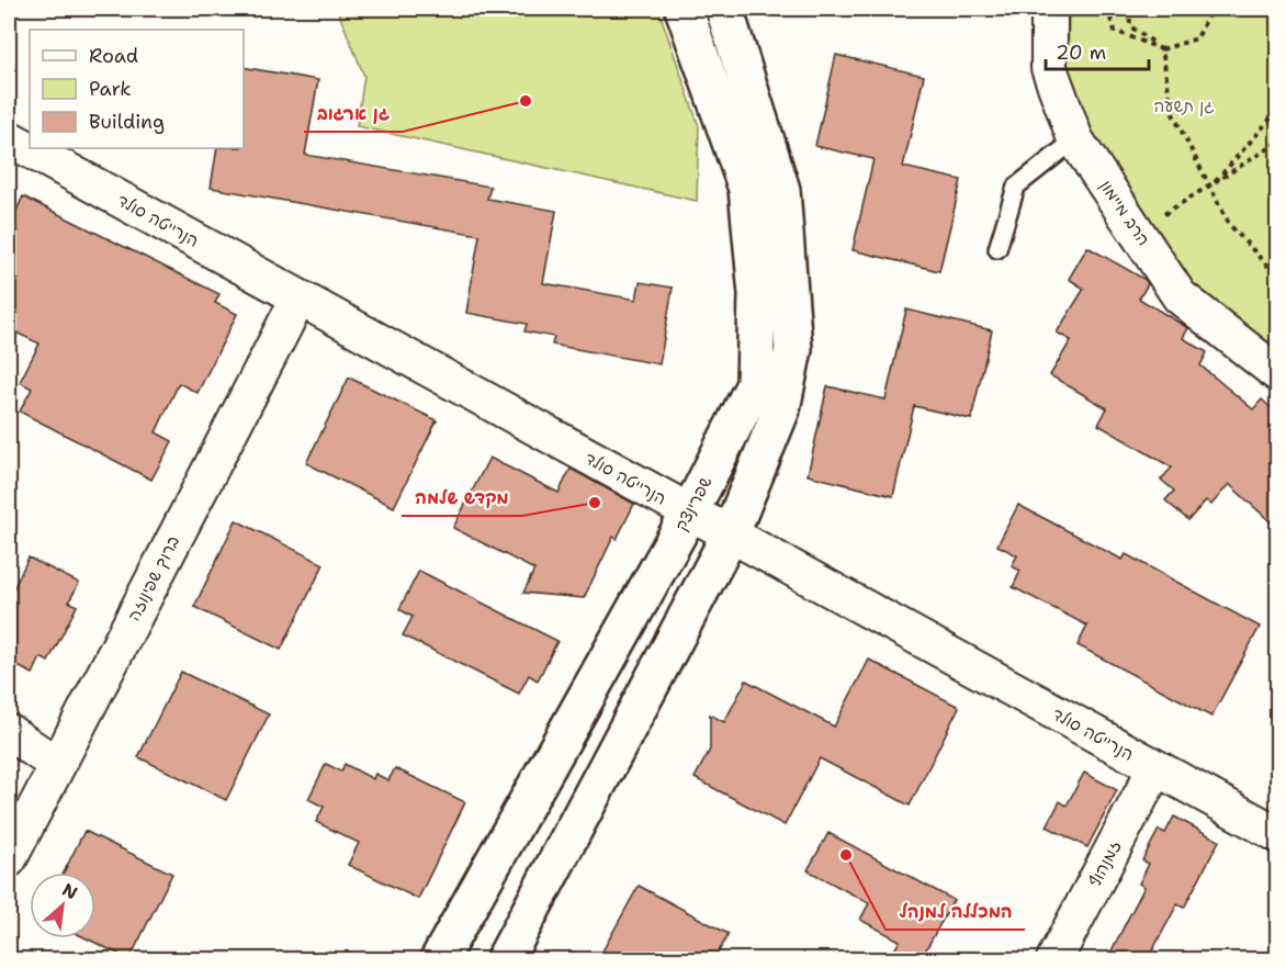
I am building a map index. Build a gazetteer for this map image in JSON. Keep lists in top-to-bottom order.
{
  "streets": {
    "street": [
      "הרב מיימון",
      "הנרייטה סולד",
      "שפרינצק",
      "ברוך שפינוזה",
      "זמנהוף"
    ]
  },
  "crossings": [
    ["הנרייטה סולד", "שפרינצק"],
    ["הנרייטה סולד", "ברוך שפינוזה"],
    ["הנרייטה סולד", "זמנהוף"]
  ],
  "parks": ["גן תשעה"],
  "places": ["גן ארגוב", "מקדש שלמה", "המכללה למנהל"],
  "legend": ["Road", "Park", "Building"],
  "scale_bar": "20 m",
  "north": "top right"
}
